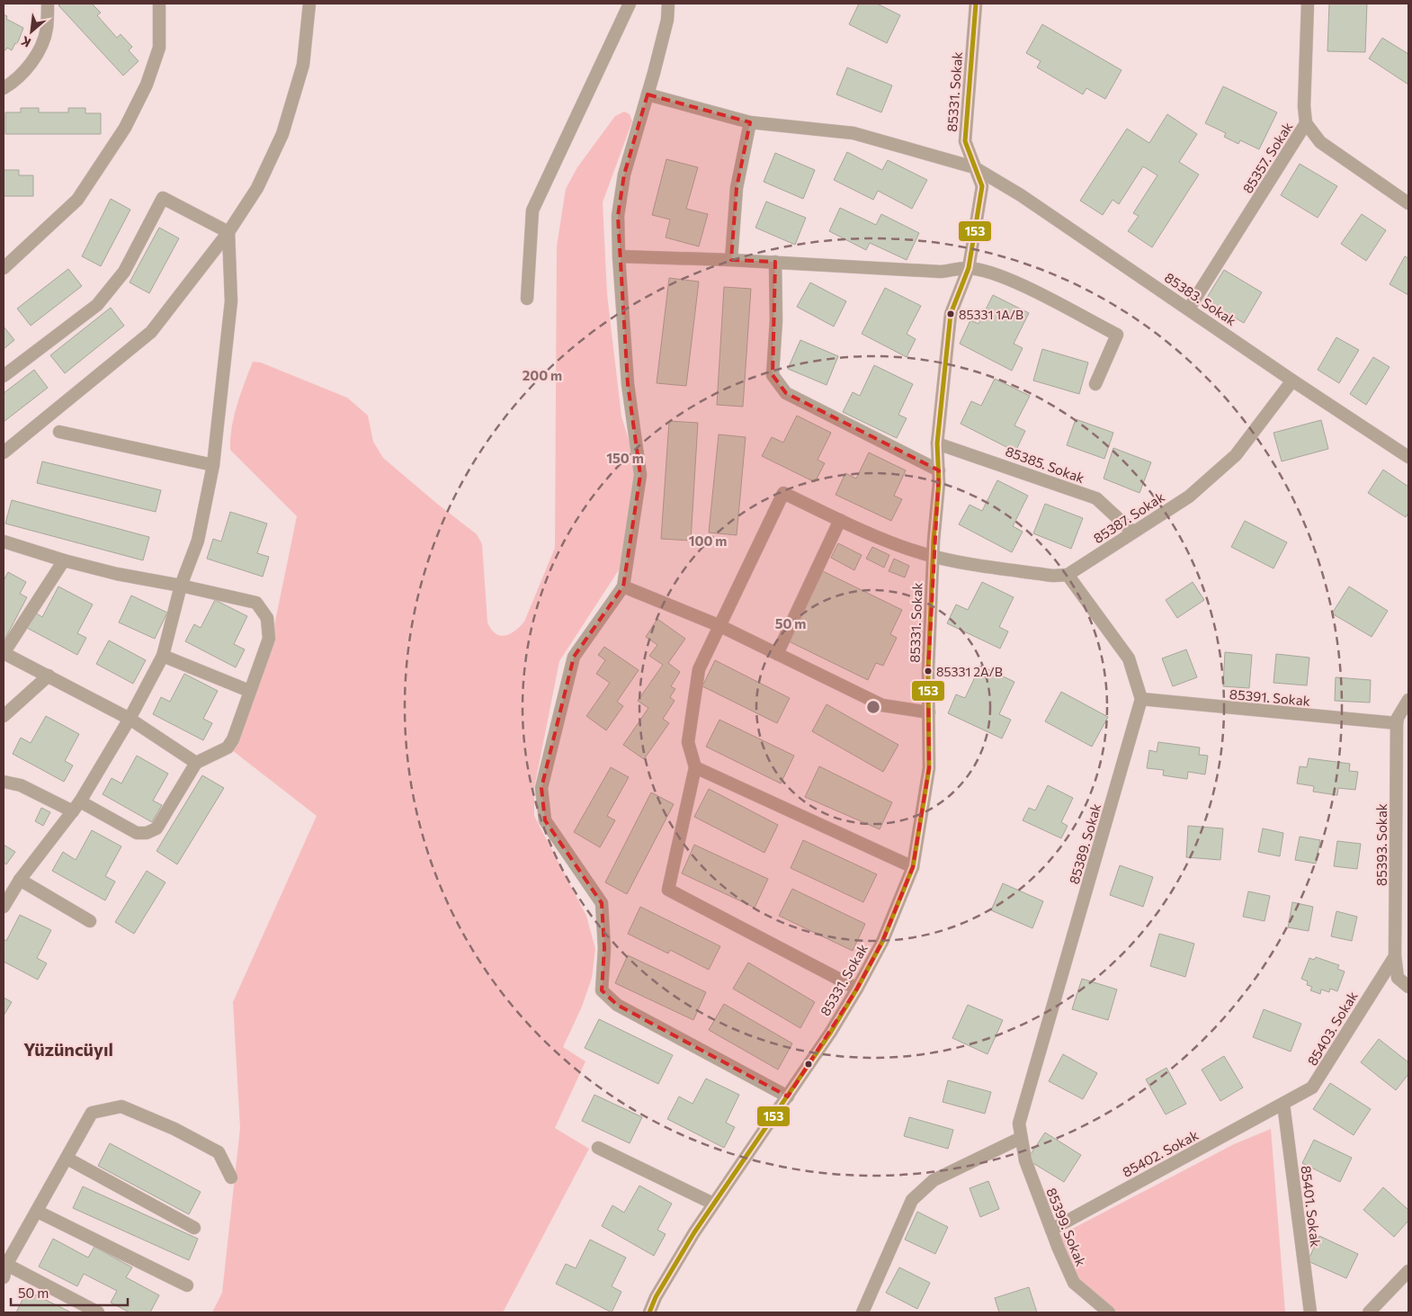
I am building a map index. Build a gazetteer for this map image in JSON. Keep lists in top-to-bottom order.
{
  "streets": {
    "street": [
      "85331. Sokak",
      "85357. Sokak",
      "85383. Sokak",
      "85385. Sokak",
      "85387. Sokak",
      "85391. Sokak",
      "85389. Sokak",
      "85393. Sokak",
      "85403. Sokak",
      "85402. Sokak",
      "85401. Sokak",
      "85399. Sokak"
    ]
  },
  "crossings": [
    ["85331. Sokak", "85383. Sokak"],
    ["85331. Sokak", "85385. Sokak"],
    ["85357. Sokak", "85383. Sokak"],
    ["85383. Sokak", "85387. Sokak"],
    ["85385. Sokak", "85387. Sokak"],
    ["85391. Sokak", "85389. Sokak"],
    ["85391. Sokak", "85393. Sokak"],
    ["85389. Sokak", "85399. Sokak"],
    ["85393. Sokak", "85403. Sokak"],
    ["85403. Sokak", "85402. Sokak"],
    ["85403. Sokak", "85401. Sokak"],
    ["85402. Sokak", "85401. Sokak"],
    ["85402. Sokak", "85399. Sokak"]
  ],
  "districts": ["Yüzüncüyıl"],
  "places": ["85331 1A/B", "85331 2A/B"],
  "lines": ["transit line 153"],
  "scale_bar": "50 m",
  "north": "bottom left",
  "rings": [
    "200 m",
    "150 m",
    "100 m",
    "50 m"
  ]
}
